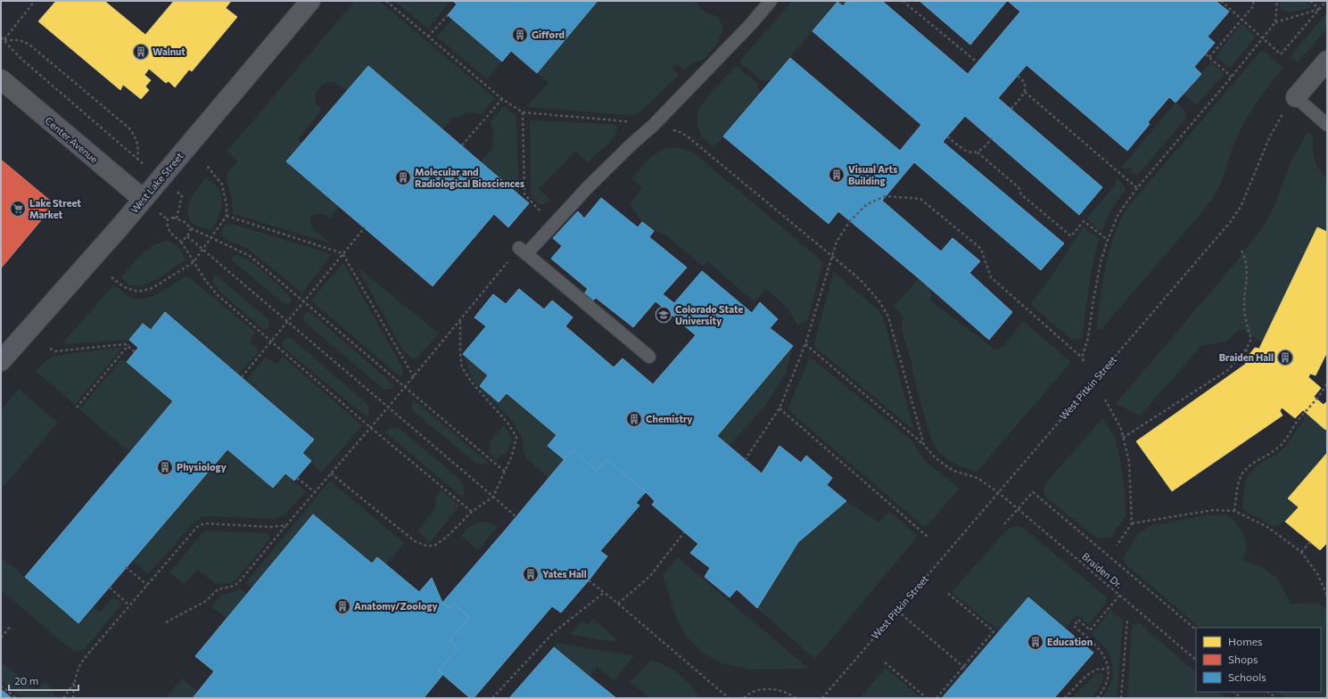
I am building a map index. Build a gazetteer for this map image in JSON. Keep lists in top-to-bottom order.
{
  "streets": {
    "street": ["Center Avenue", "West Lake Street"],
    "path": ["West Pitkin Street", "Braiden Dr."]
  },
  "crossings": [
    ["Center Avenue", "West Lake Street"],
    ["West Pitkin Street", "Braiden Dr."]
  ],
  "places": {
    "building": [
      "Gifford",
      "Walnut",
      "Visual Arts Building",
      "Molecular and Radiological Biosciences",
      "Braiden Hall",
      "Chemistry",
      "Physiology",
      "Yates Hall",
      "Anatomy/Zoology",
      "Education"
    ],
    "supermarket": ["Lake Street Market"],
    "school or university": ["Colorado State University"]
  },
  "legend": ["Homes", "Shops", "Schools"],
  "scale_bar": "20 m"
}
